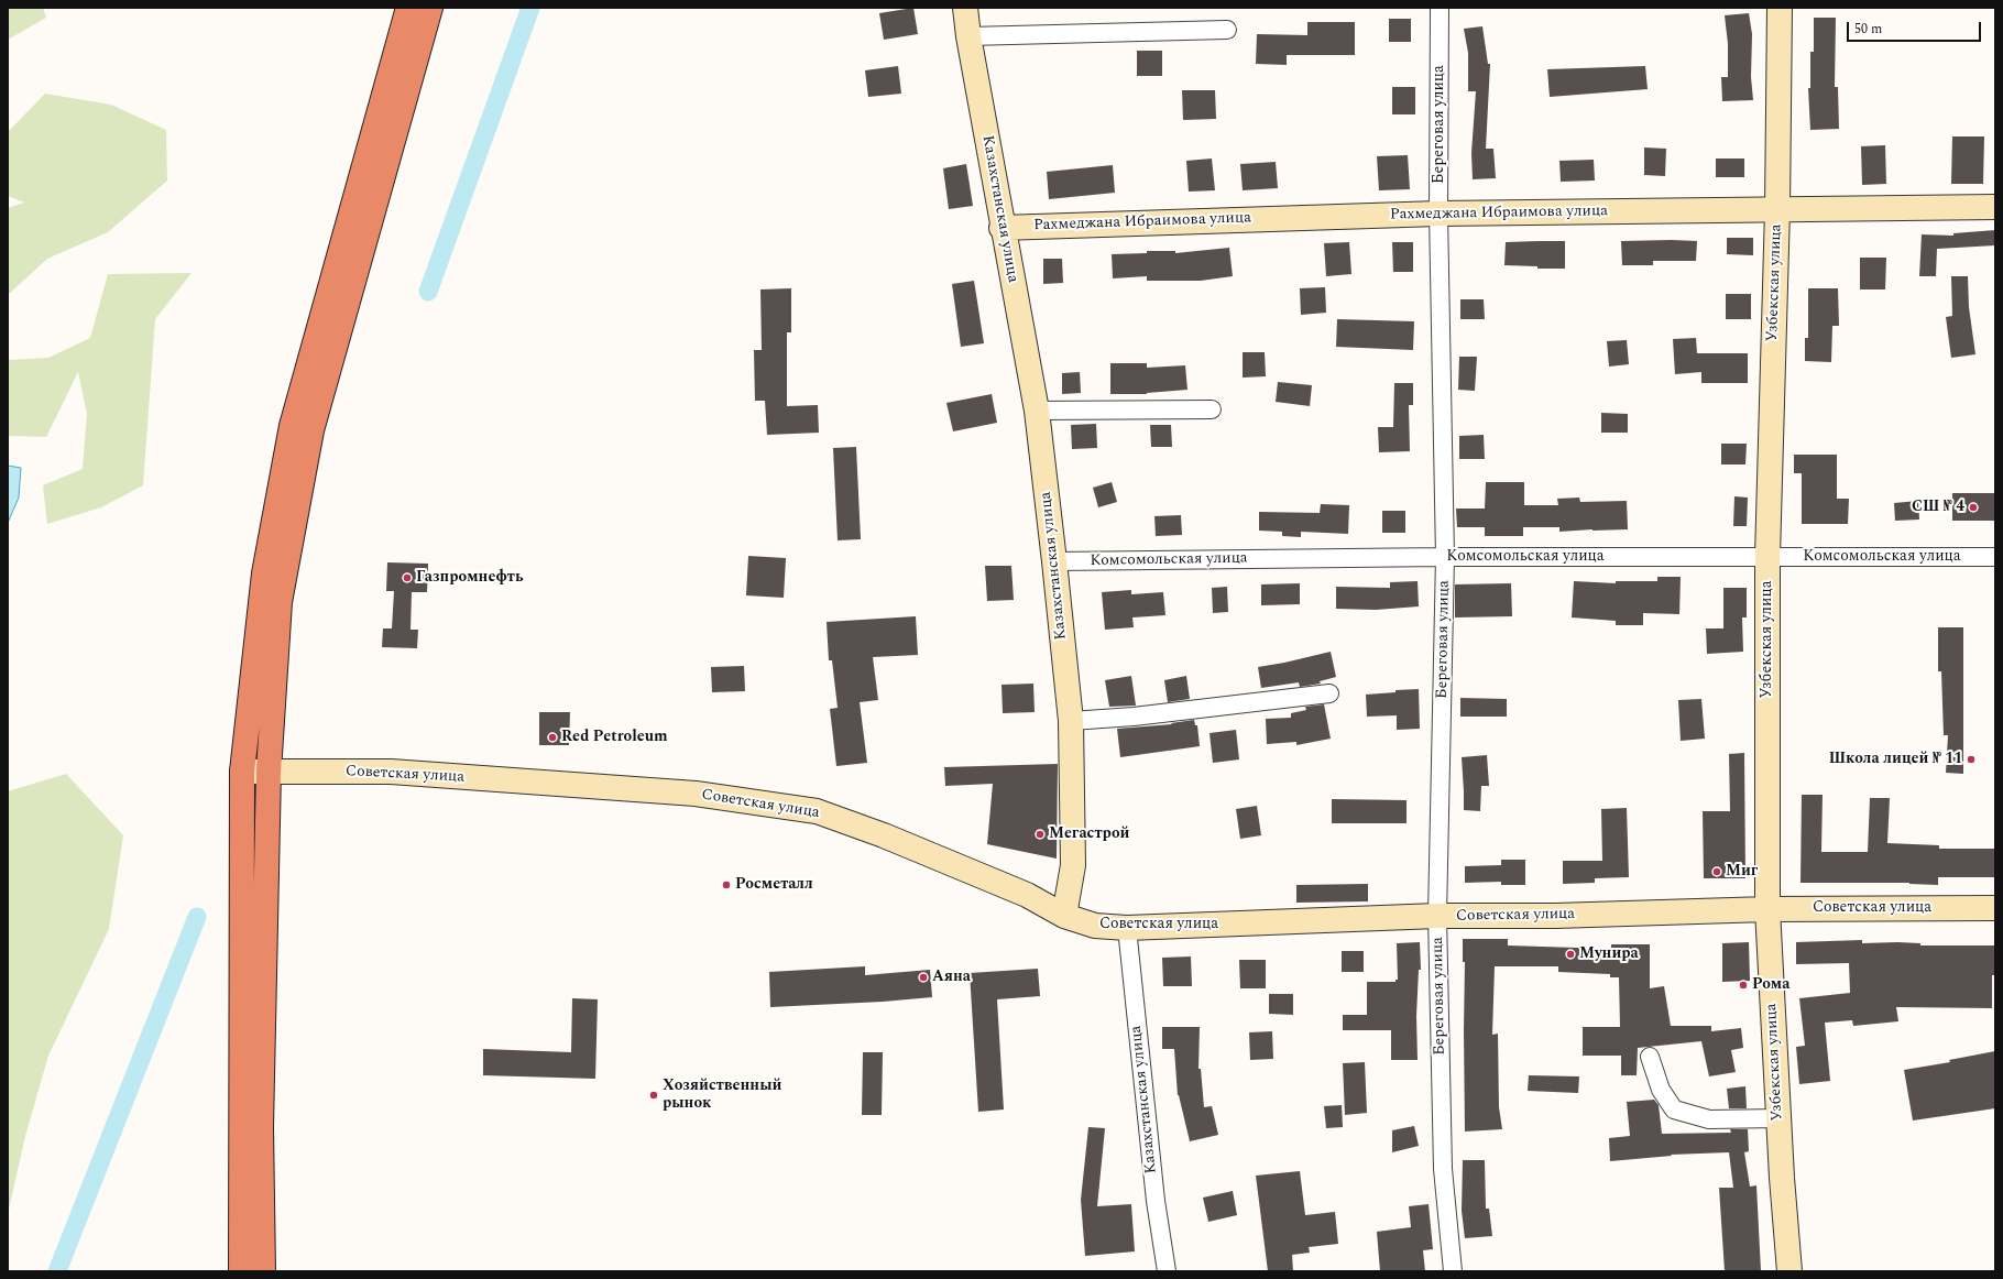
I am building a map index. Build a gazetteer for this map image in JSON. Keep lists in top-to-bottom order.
{
  "streets": {
    "street": [
      "Береговая улица",
      "Казахстанская улица",
      "Рахмеджана Ибраимова улица",
      "Узбекская улица",
      "Комсомольская улица",
      "Советская улица"
    ]
  },
  "crossings": [
    ["Береговая улица", "Рахмеджана Ибраимова улица"],
    ["Береговая улица", "Комсомольская улица"],
    ["Береговая улица", "Советская улица"],
    ["Казахстанская улица", "Рахмеджана Ибраимова улица"],
    ["Казахстанская улица", "Комсомольская улица"],
    ["Казахстанская улица", "Советская улица"],
    ["Рахмеджана Ибраимова улица", "Узбекская улица"],
    ["Узбекская улица", "Комсомольская улица"],
    ["Узбекская улица", "Советская улица"]
  ],
  "places": [
    "СШ № 4",
    "Газпромнефть",
    "Red Petroleum",
    "Школа лицей № 11",
    "Мегастрой",
    "Миг",
    "Росметалл",
    "Мунира",
    "Аяна",
    "Рома",
    "Хозяйственный рынок"
  ],
  "scale_bar": "50 m"
}
